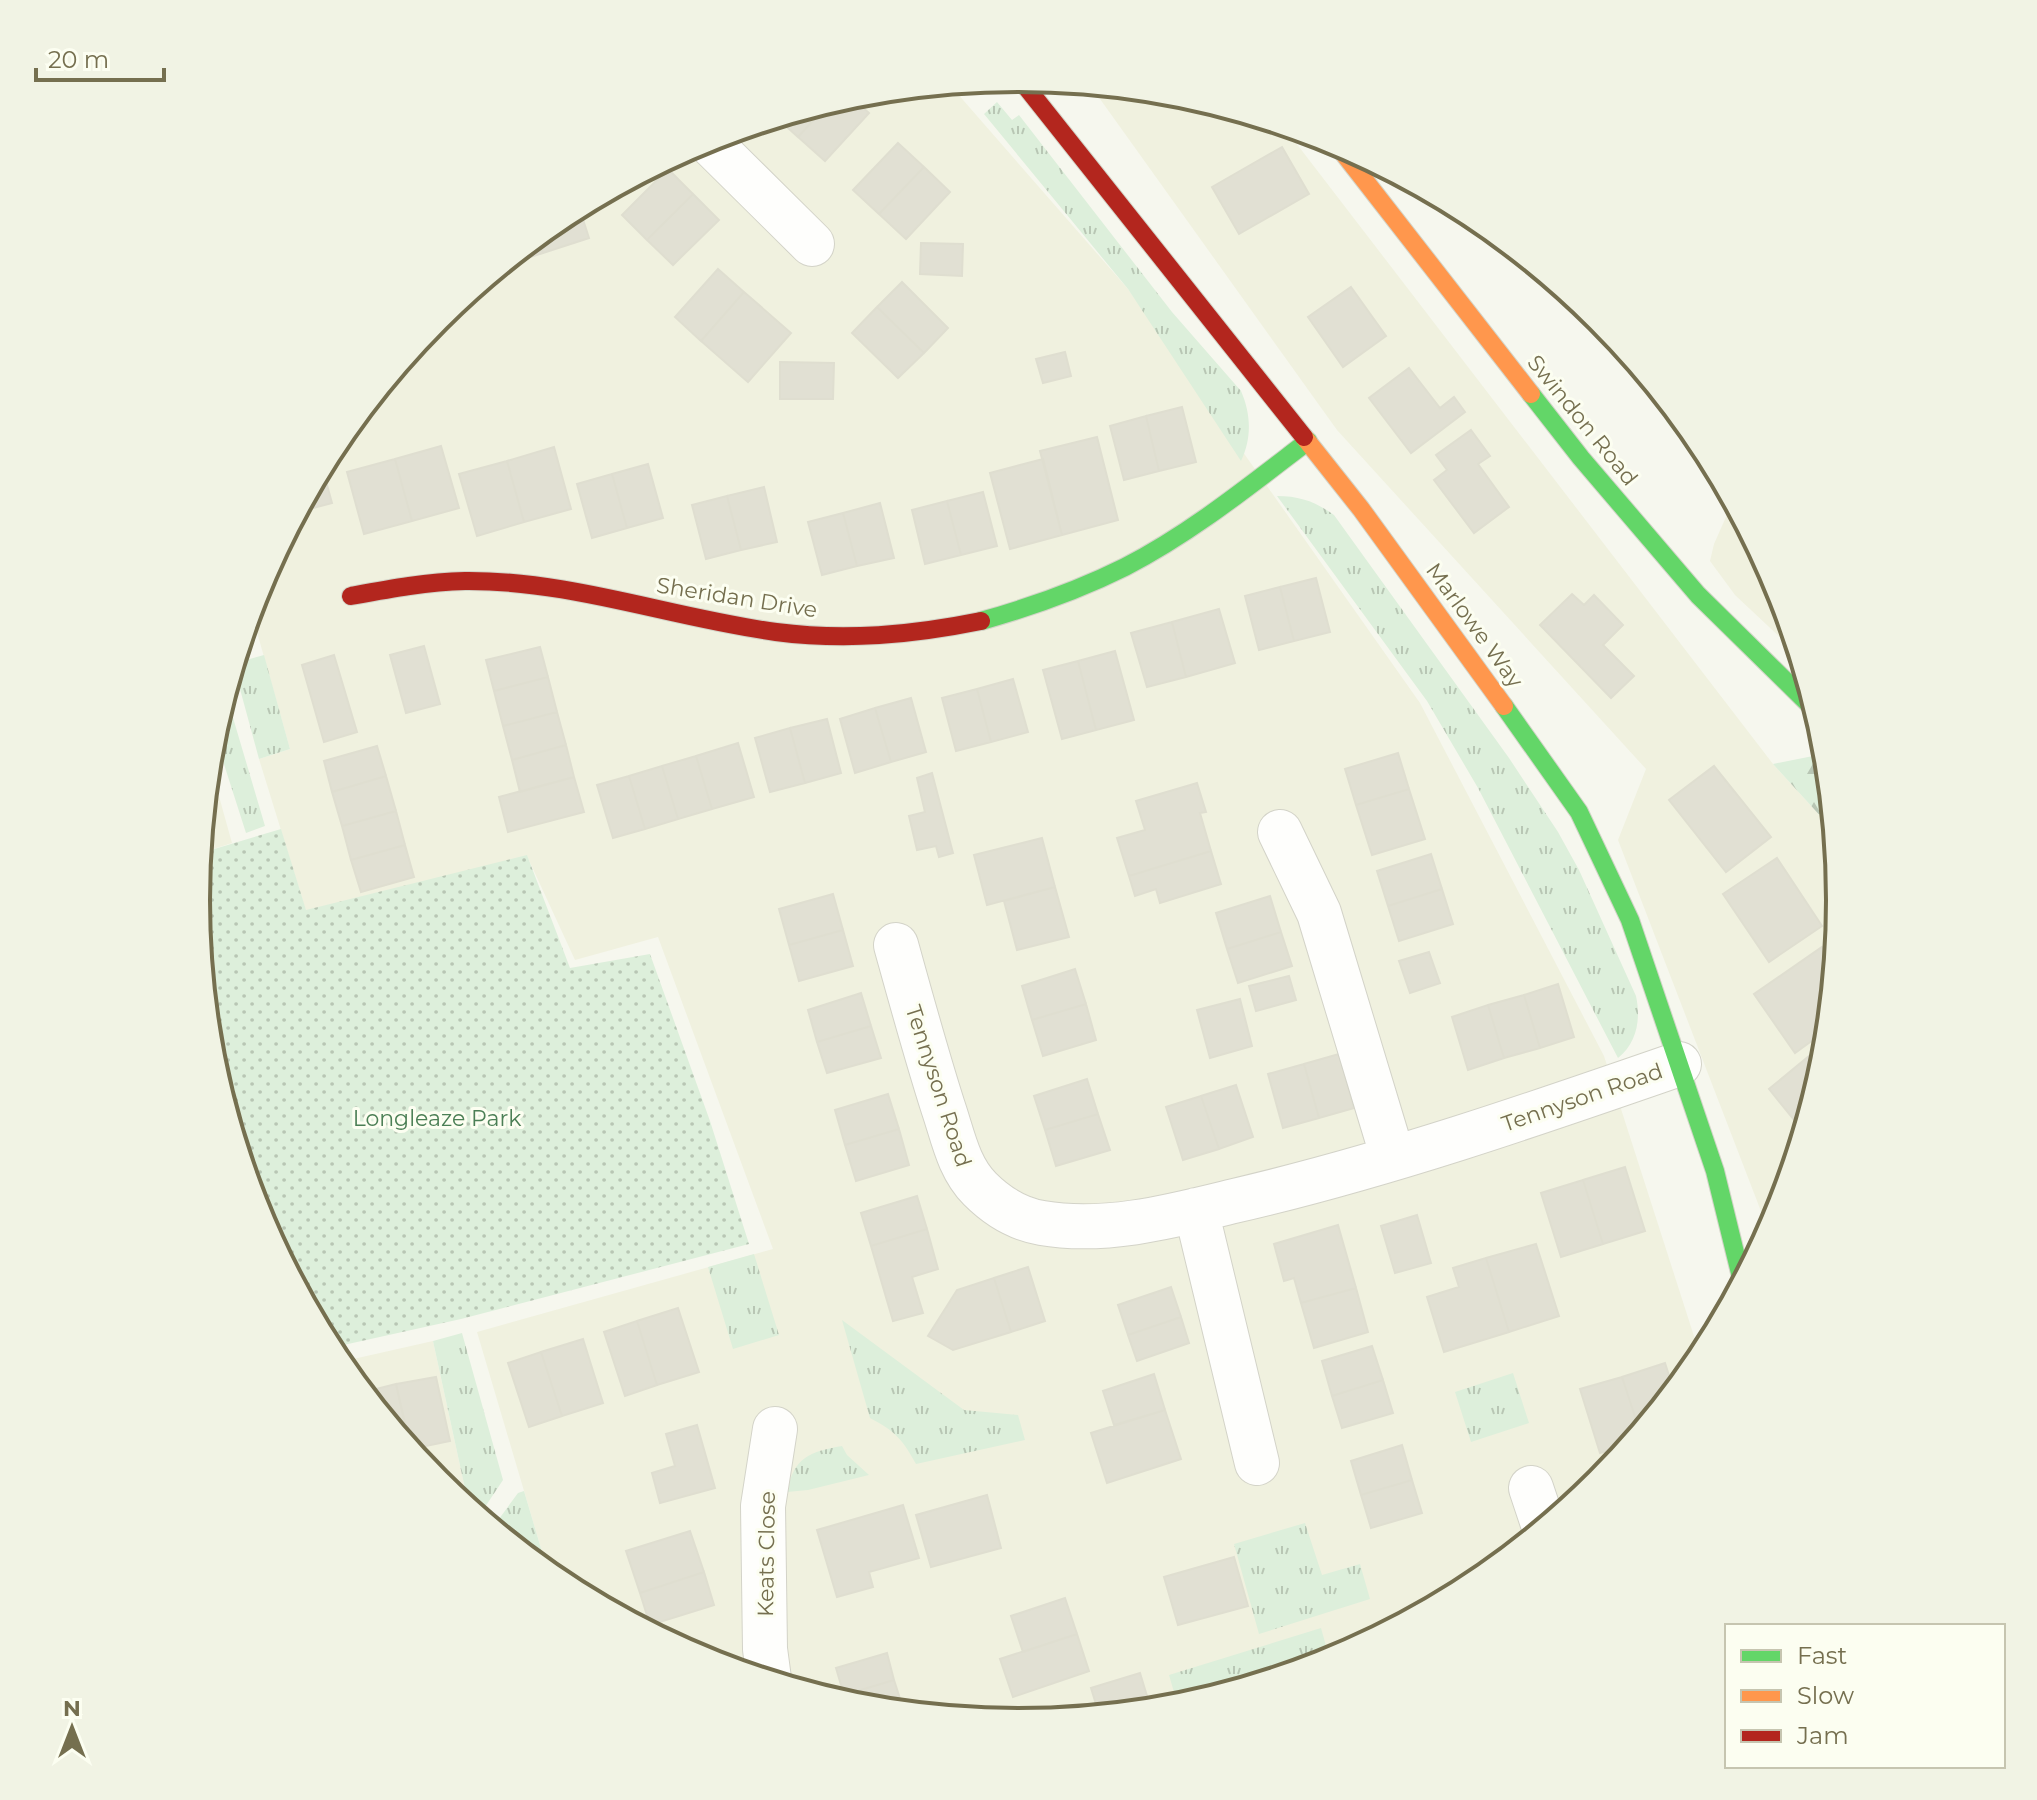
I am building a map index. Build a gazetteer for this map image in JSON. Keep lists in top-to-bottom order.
{
  "streets": {
    "street": [
      "Swindon Road",
      "Sheridan Drive",
      "Marlowe Way",
      "Tennyson Road",
      "Keats Close"
    ]
  },
  "crossings": [
    ["Sheridan Drive", "Marlowe Way"],
    ["Marlowe Way", "Tennyson Road"]
  ],
  "parks": ["Longleaze Park"],
  "legend": ["Fast", "Slow", "Jam"],
  "scale_bar": "20 m",
  "north": "top"
}
